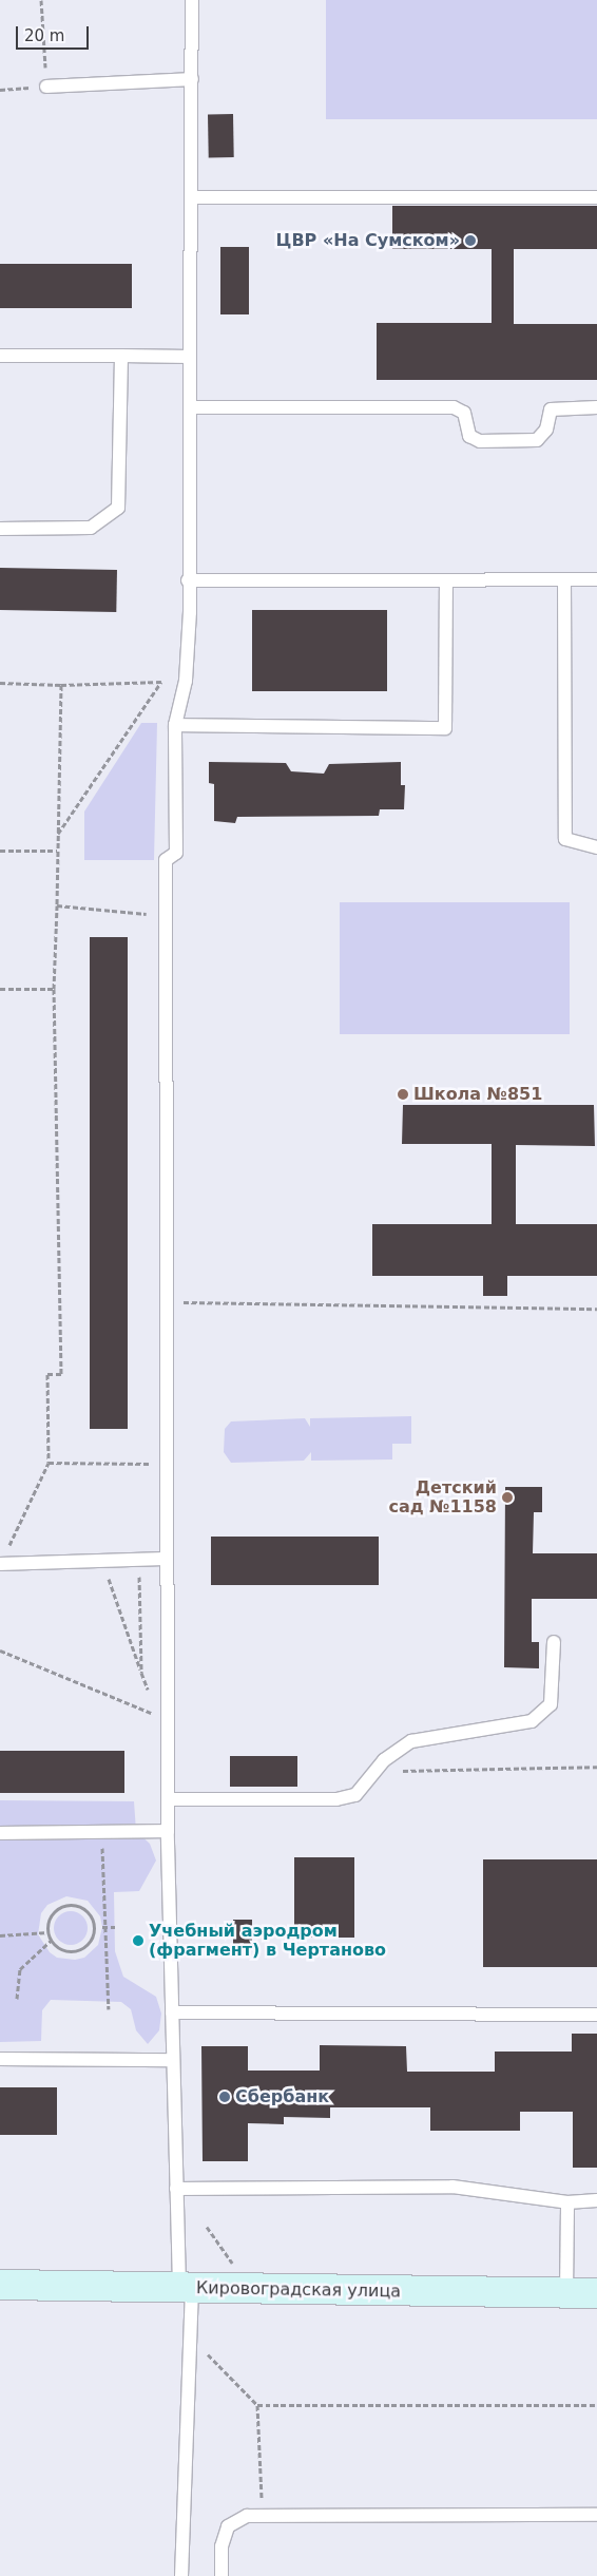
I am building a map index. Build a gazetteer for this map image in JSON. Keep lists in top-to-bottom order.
{
  "streets": {
    "street": ["Кировоградская улица"]
  },
  "places": [
    "ЦВР «На Сумском»",
    "Школа №851",
    "Детский сад №1158",
    "Учебный аэродром (фрагмент) в Чертаново",
    "Сбербанк"
  ],
  "scale_bar": "20 m"
}
